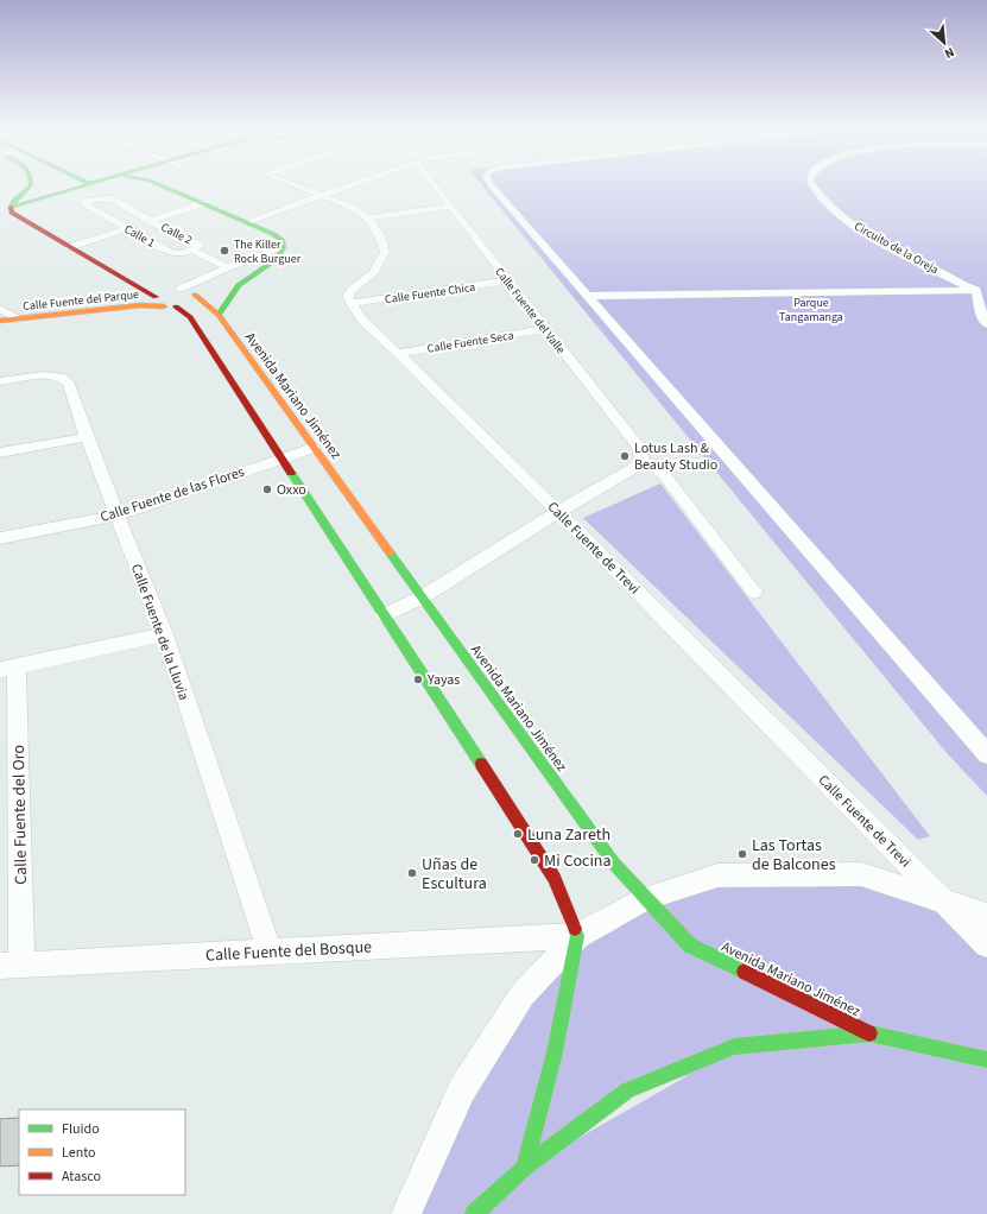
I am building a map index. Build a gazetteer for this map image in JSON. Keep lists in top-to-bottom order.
{
  "streets": {
    "street": [
      "Calle 2",
      "Calle 1",
      "Circuito de la Oreja",
      "Calle Fuente Chica",
      "Calle Fuente del Parque",
      "Calle Fuente del Valle",
      "Calle Fuente Seca",
      "Avenida Mariano Jiménez",
      "Calle Fuente de las Flores",
      "Calle Fuente de Trevi",
      "Calle Fuente de la Lluvia",
      "Calle Fuente del Oro",
      "Calle Fuente del Bosque"
    ]
  },
  "crossings": [
    ["Calle 2", "Calle 1"],
    ["Calle Fuente Chica", "Calle Fuente del Valle"],
    ["Calle Fuente Chica", "Calle Fuente de Trevi"],
    ["Calle Fuente del Parque", "Avenida Mariano Jiménez"],
    ["Calle Fuente del Valle", "Calle Fuente Seca"],
    ["Calle Fuente Seca", "Calle Fuente de Trevi"],
    ["Avenida Mariano Jiménez", "Calle Fuente de las Flores"],
    ["Avenida Mariano Jiménez", "Calle Fuente del Bosque"],
    ["Calle Fuente de las Flores", "Calle Fuente de la Lluvia"],
    ["Calle Fuente de Trevi", "Calle Fuente del Bosque"],
    ["Calle Fuente de la Lluvia", "Calle Fuente del Bosque"],
    ["Calle Fuente del Oro", "Calle Fuente del Bosque"]
  ],
  "parks": ["Parque Tangamanga"],
  "places": [
    "The Killer Rock Burguer",
    "Lotus Lash & Beauty Studio",
    "Oxxo",
    "Yayas",
    "Luna Zareth",
    "Las Tortas de Balcones",
    "Mi Cocina",
    "Uñas de Escultura"
  ],
  "legend": ["Fluido", "Lento", "Atasco"],
  "north": "bottom right"
}
